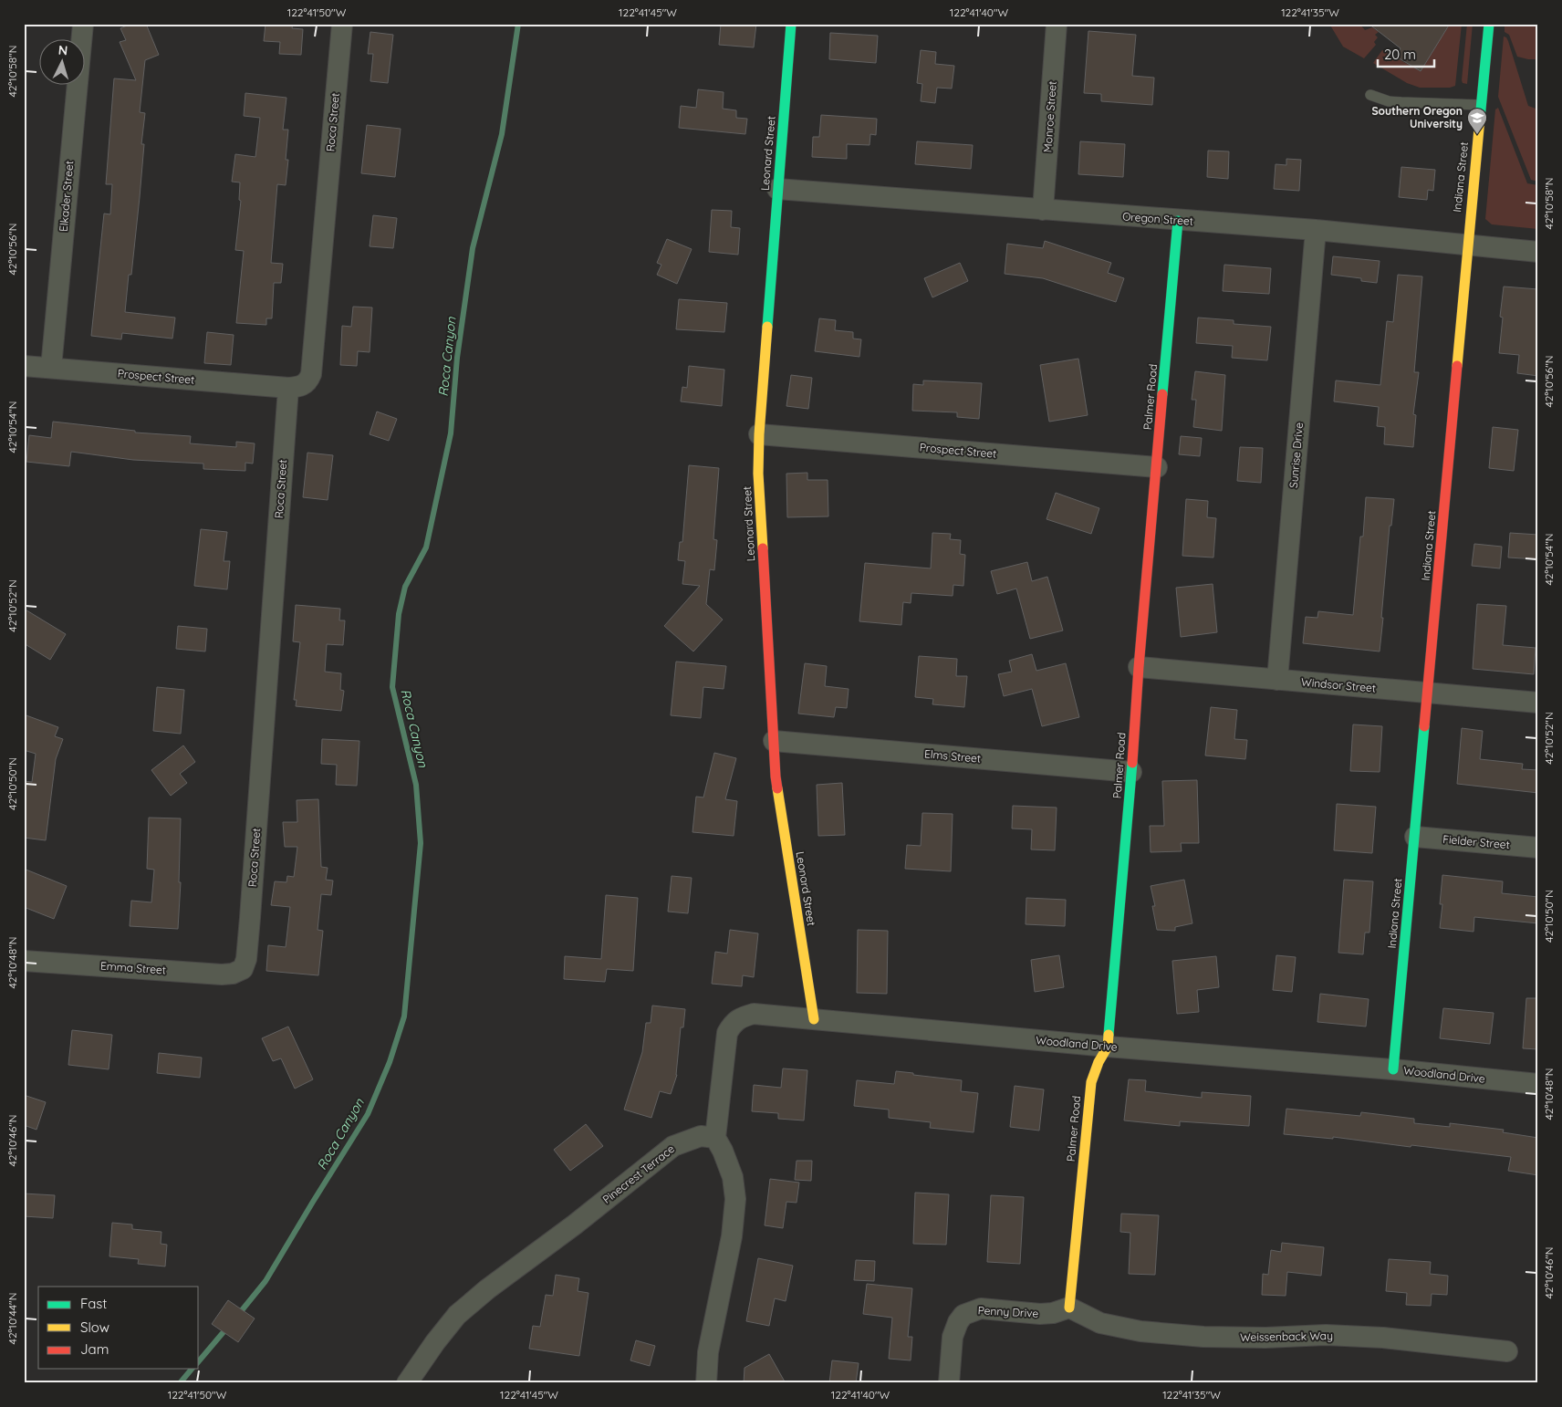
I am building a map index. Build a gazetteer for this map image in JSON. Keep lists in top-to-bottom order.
{
  "streets": {
    "street": [
      "Monroe Street",
      "Roca Street",
      "Leonard Street",
      "Indiana Street",
      "Elkader Street",
      "Oregon Street",
      "Prospect Street",
      "Palmer Road",
      "Sunrise Drive",
      "Windsor Street",
      "Elms Street",
      "Fielder Street",
      "Emma Street",
      "Woodland Drive",
      "Pinecrest Terrace",
      "Penny Drive",
      "Weissenback Way"
    ]
  },
  "crossings": [
    ["Monroe Street", "Oregon Street"],
    ["Roca Street", "Prospect Street"],
    ["Roca Street", "Emma Street"],
    ["Leonard Street", "Oregon Street"],
    ["Leonard Street", "Prospect Street"],
    ["Leonard Street", "Elms Street"],
    ["Leonard Street", "Woodland Drive"],
    ["Indiana Street", "Oregon Street"],
    ["Indiana Street", "Windsor Street"],
    ["Indiana Street", "Fielder Street"],
    ["Indiana Street", "Woodland Drive"],
    ["Elkader Street", "Prospect Street"],
    ["Oregon Street", "Palmer Road"],
    ["Oregon Street", "Sunrise Drive"],
    ["Prospect Street", "Palmer Road"],
    ["Palmer Road", "Windsor Street"],
    ["Palmer Road", "Elms Street"],
    ["Palmer Road", "Woodland Drive"],
    ["Palmer Road", "Penny Drive"],
    ["Palmer Road", "Weissenback Way"],
    ["Sunrise Drive", "Windsor Street"],
    ["Woodland Drive", "Pinecrest Terrace"],
    ["Penny Drive", "Weissenback Way"]
  ],
  "water": ["Roca Canyon"],
  "places": {
    "school or university": ["Southern Oregon University"]
  },
  "legend": ["Fast", "Slow", "Jam"],
  "scale_bar": "20 m",
  "north": "top",
  "coordinates": [
    "122°41'50\"W",
    "122°41'45\"W",
    "122°41'40\"W",
    "122°41'35\"W",
    "42°10'58\"N",
    "42°10'56\"N",
    "42°10'54\"N",
    "42°10'52\"N",
    "42°10'50\"N",
    "42°10'48\"N",
    "42°10'46\"N",
    "42°10'44\"N"
  ]
}
